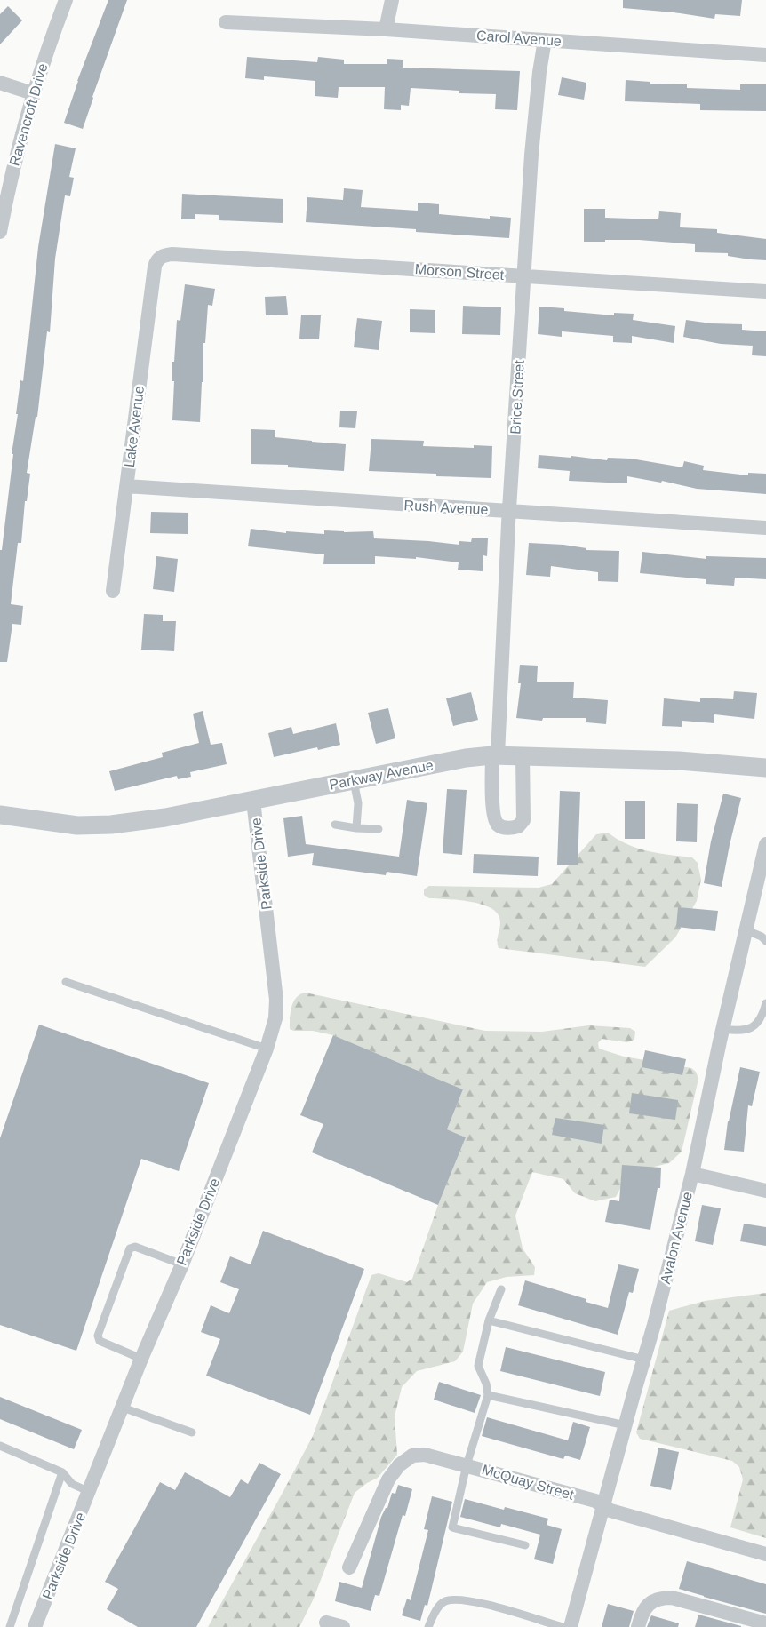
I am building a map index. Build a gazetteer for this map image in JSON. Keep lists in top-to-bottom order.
{
  "streets": {
    "street": [
      "Carol Avenue",
      "Ravencroft Drive",
      "Morson Street",
      "Brice Street",
      "Lake Avenue",
      "Rush Avenue",
      "Parkway Avenue",
      "Parkside Drive",
      "Avalon Avenue",
      "McQuay Street"
    ]
  },
  "crossings": [
    ["Carol Avenue", "Brice Street"],
    ["Morson Street", "Brice Street"],
    ["Morson Street", "Lake Avenue"],
    ["Brice Street", "Rush Avenue"],
    ["Brice Street", "Parkway Avenue"],
    ["Lake Avenue", "Rush Avenue"],
    ["Parkway Avenue", "Parkside Drive"],
    ["Avalon Avenue", "McQuay Street"]
  ]
}
